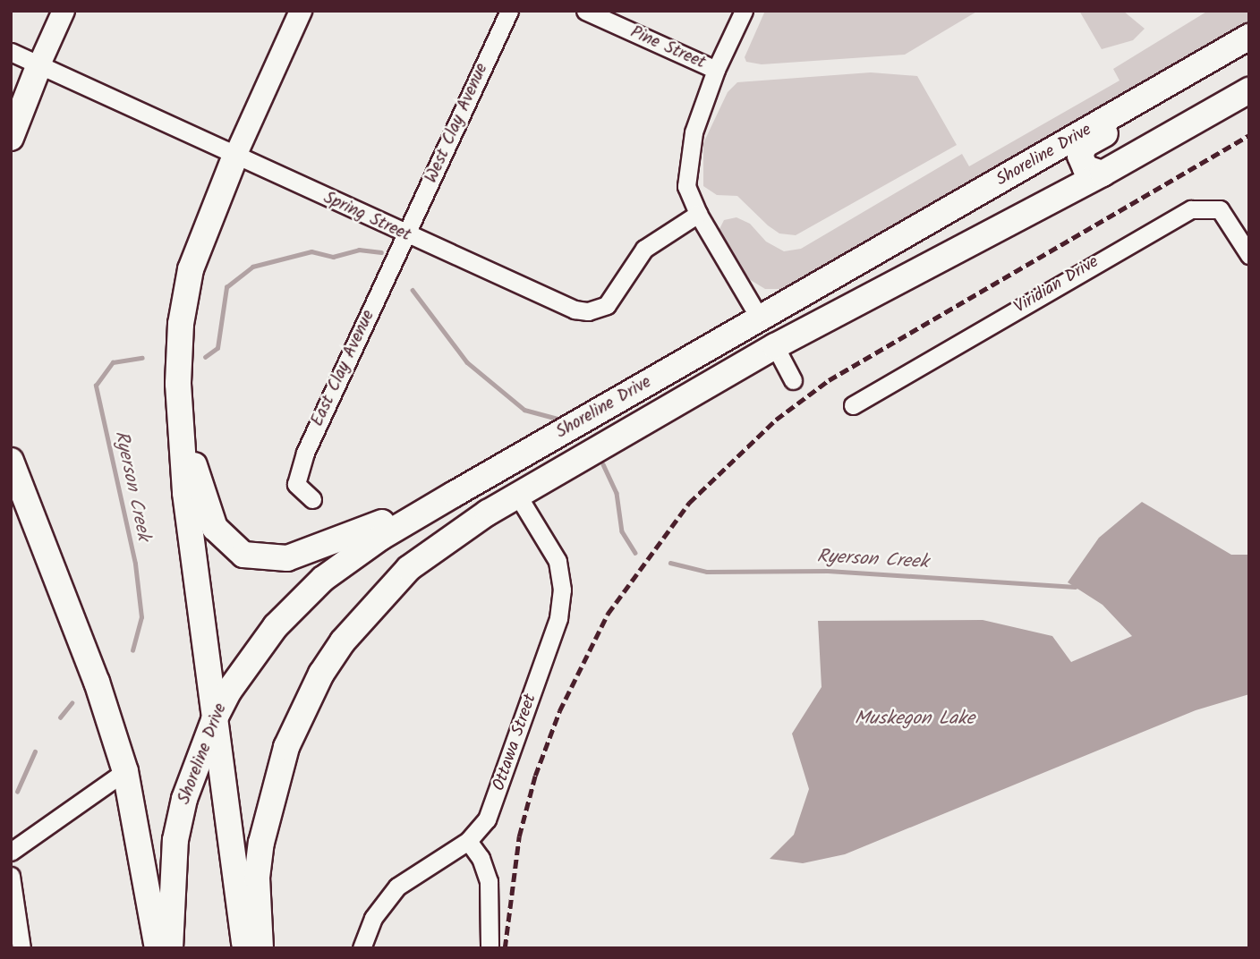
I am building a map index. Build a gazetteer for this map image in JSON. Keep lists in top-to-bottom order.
{
  "streets": {
    "highway": ["Shoreline Drive"],
    "street": [
      "Pine Street",
      "West Clay Avenue",
      "Spring Street",
      "Viridian Drive",
      "East Clay Avenue",
      "Ottawa Street"
    ]
  },
  "crossings": [
    ["West Clay Avenue", "Spring Street"],
    ["West Clay Avenue", "East Clay Avenue"],
    ["Shoreline Drive", "Ottawa Street"],
    ["Spring Street", "East Clay Avenue"]
  ],
  "water": ["Ryerson Creek", "Muskegon Lake"]
}
